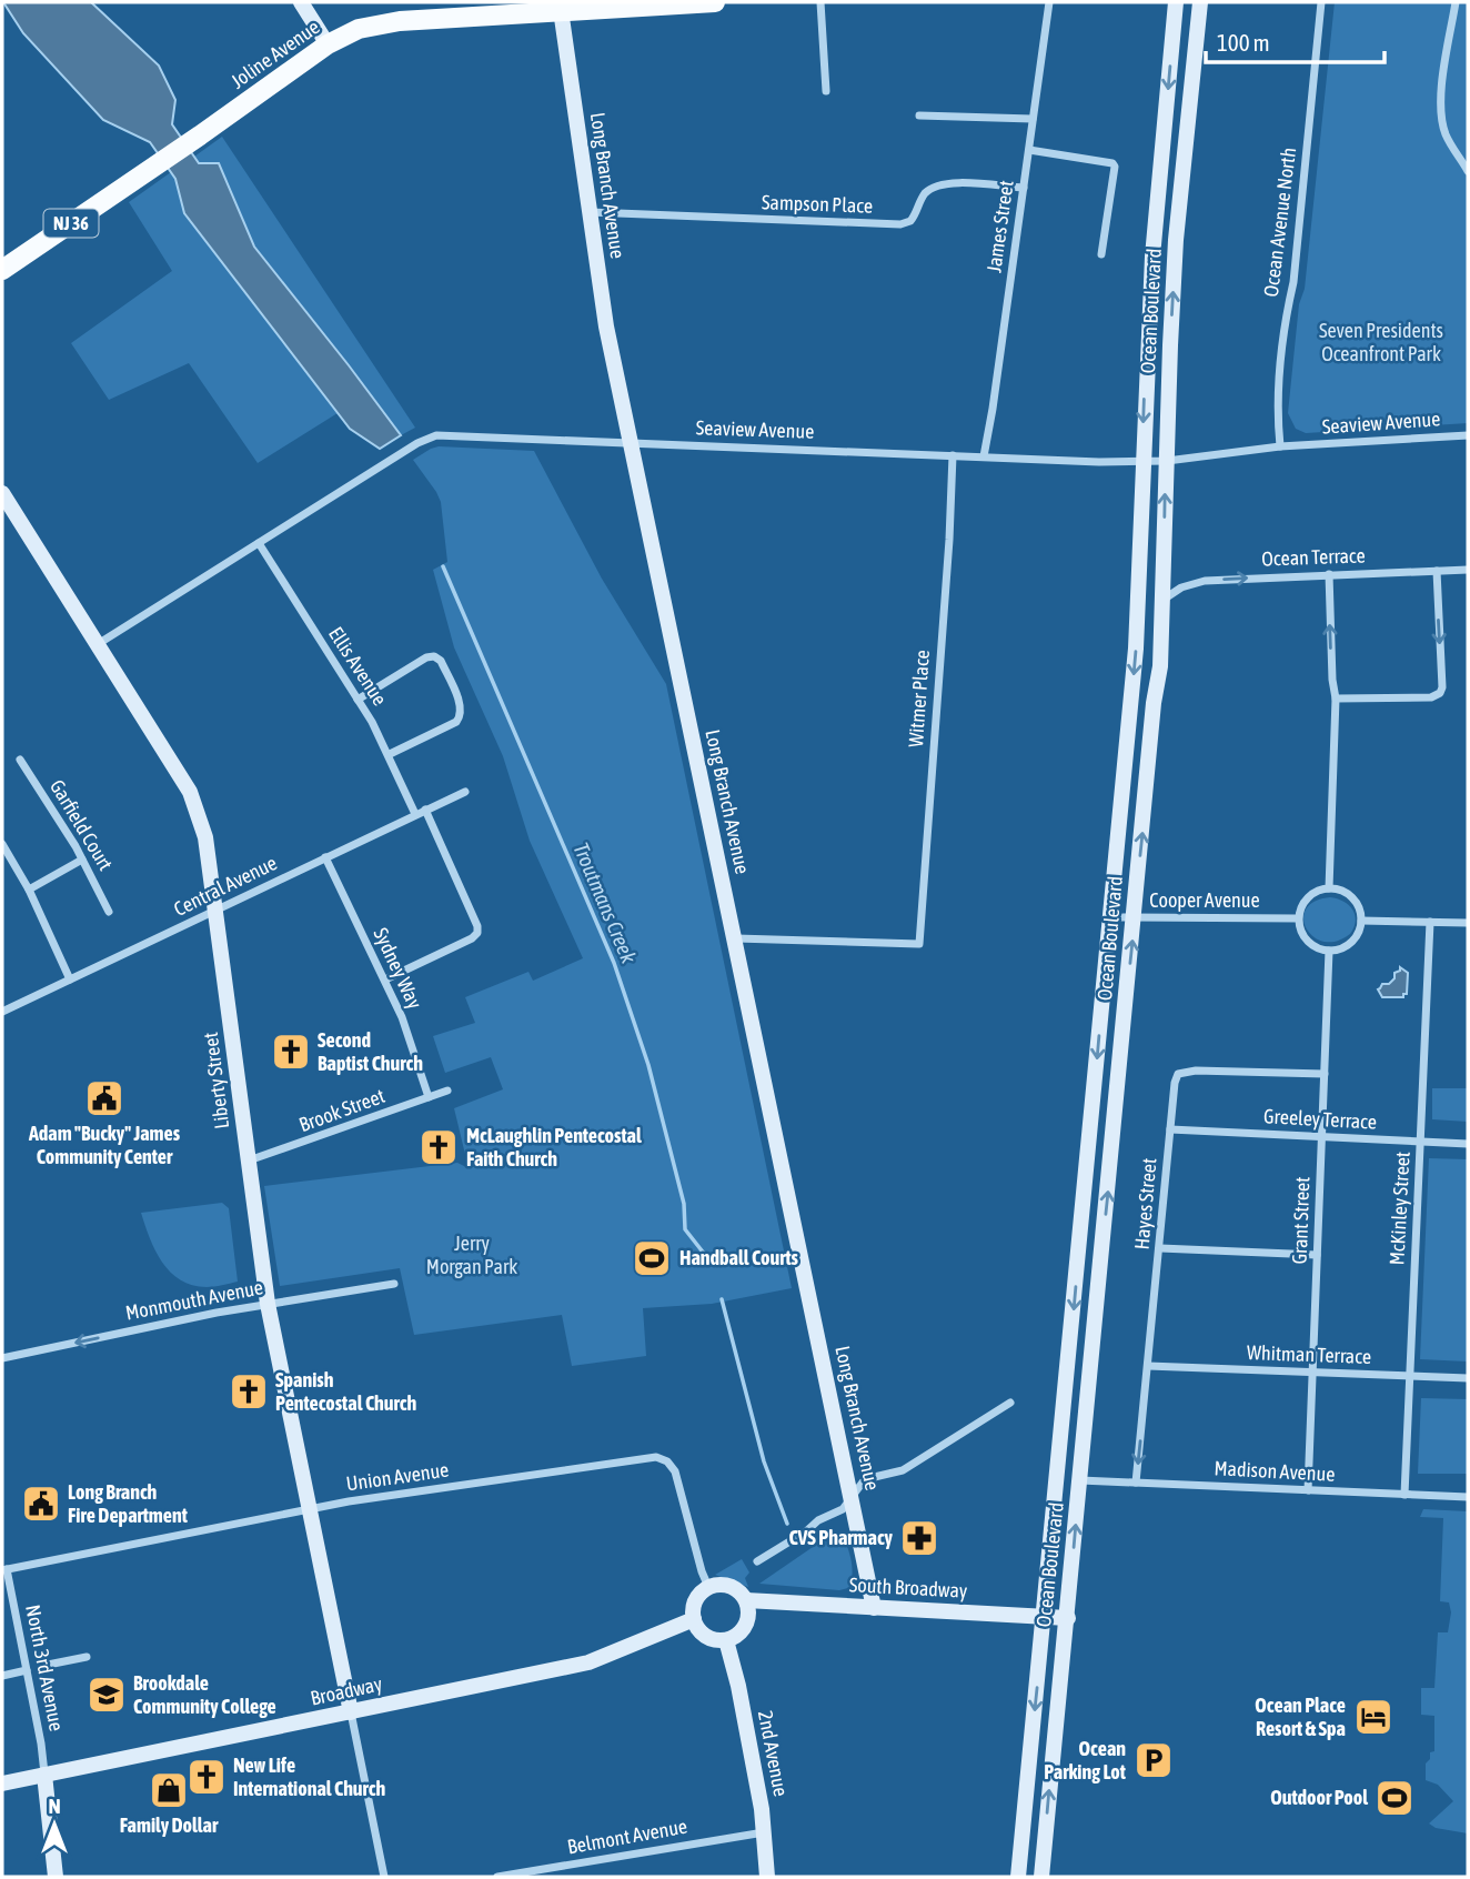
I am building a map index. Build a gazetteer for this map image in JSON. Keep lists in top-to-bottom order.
{
  "streets": {
    "main road": ["Joline Avenue", "NJ 36"],
    "street": [
      "Long Branch Avenue",
      "Sampson Place",
      "Ocean Avenue North",
      "James Street",
      "Ocean Boulevard",
      "Seaview Avenue",
      "Ocean Terrace",
      "Ellis Avenue",
      "Witmer Place",
      "Garfield Court",
      "Central Avenue",
      "Cooper Avenue",
      "Sydney Way",
      "Liberty Street",
      "Brook Street",
      "Greeley Terrace",
      "Hayes Street",
      "McKinley Street",
      "Grant Street",
      "Monmouth Avenue",
      "Whitman Terrace",
      "Madison Avenue",
      "Union Avenue",
      "South Broadway",
      "North 3rd Avenue",
      "Broadway",
      "2nd Avenue",
      "Belmont Avenue"
    ]
  },
  "crossings": [
    ["Joline Avenue", "Long Branch Avenue"],
    ["Long Branch Avenue", "Sampson Place"],
    ["Long Branch Avenue", "Seaview Avenue"],
    ["Long Branch Avenue", "Witmer Place"],
    ["Long Branch Avenue", "South Broadway"],
    ["Sampson Place", "James Street"],
    ["Ocean Avenue North", "Seaview Avenue"],
    ["James Street", "Seaview Avenue"],
    ["Ocean Boulevard", "Seaview Avenue"],
    ["Ocean Boulevard", "Ocean Terrace"],
    ["Ocean Boulevard", "Cooper Avenue"],
    ["Ocean Boulevard", "Madison Avenue"],
    ["Ocean Boulevard", "South Broadway"],
    ["Seaview Avenue", "Ellis Avenue"],
    ["Seaview Avenue", "Witmer Place"],
    ["Seaview Avenue", "Liberty Street"],
    ["Ellis Avenue", "Central Avenue"],
    ["Central Avenue", "Sydney Way"],
    ["Central Avenue", "Liberty Street"],
    ["Cooper Avenue", "Grant Street"],
    ["Sydney Way", "Brook Street"],
    ["Liberty Street", "Brook Street"],
    ["Liberty Street", "Monmouth Avenue"],
    ["Liberty Street", "Union Avenue"],
    ["Liberty Street", "Broadway"],
    ["Greeley Terrace", "Hayes Street"],
    ["Greeley Terrace", "McKinley Street"],
    ["Greeley Terrace", "Grant Street"],
    ["Hayes Street", "Grant Street"],
    ["Hayes Street", "Whitman Terrace"],
    ["Hayes Street", "Madison Avenue"],
    ["McKinley Street", "Whitman Terrace"],
    ["McKinley Street", "Madison Avenue"],
    ["Grant Street", "Whitman Terrace"],
    ["Grant Street", "Madison Avenue"],
    ["Union Avenue", "South Broadway"],
    ["Union Avenue", "North 3rd Avenue"],
    ["Union Avenue", "Broadway"],
    ["Union Avenue", "2nd Avenue"],
    ["South Broadway", "Broadway"],
    ["South Broadway", "2nd Avenue"],
    ["North 3rd Avenue", "Broadway"],
    ["Broadway", "2nd Avenue"],
    ["2nd Avenue", "Belmont Avenue"]
  ],
  "one_way": ["Ocean Terrace", "Monmouth Avenue"],
  "water": ["Troutmans Creek"],
  "parks": ["Seven Presidents Oceanfront Park", "Jerry Morgan Park"],
  "places": {
    "church": [
      "Second Baptist Church",
      "McLaughlin Pentecostal Faith Church",
      "Spanish Pentecostal Church",
      "New Life International Church"
    ],
    "public building": ["Adam \"Bucky\" James Community Center", "Long Branch Fire Department"],
    "sports": ["Handball Courts", "Outdoor Pool"],
    "pharmacy": ["CVS Pharmacy"],
    "school or university": ["Brookdale Community College"],
    "hotel": ["Ocean Place Resort & Spa"],
    "parking": ["Ocean Parking Lot"],
    "shop": ["Family Dollar"]
  },
  "scale_bar": "100 m",
  "north": "top"
}
